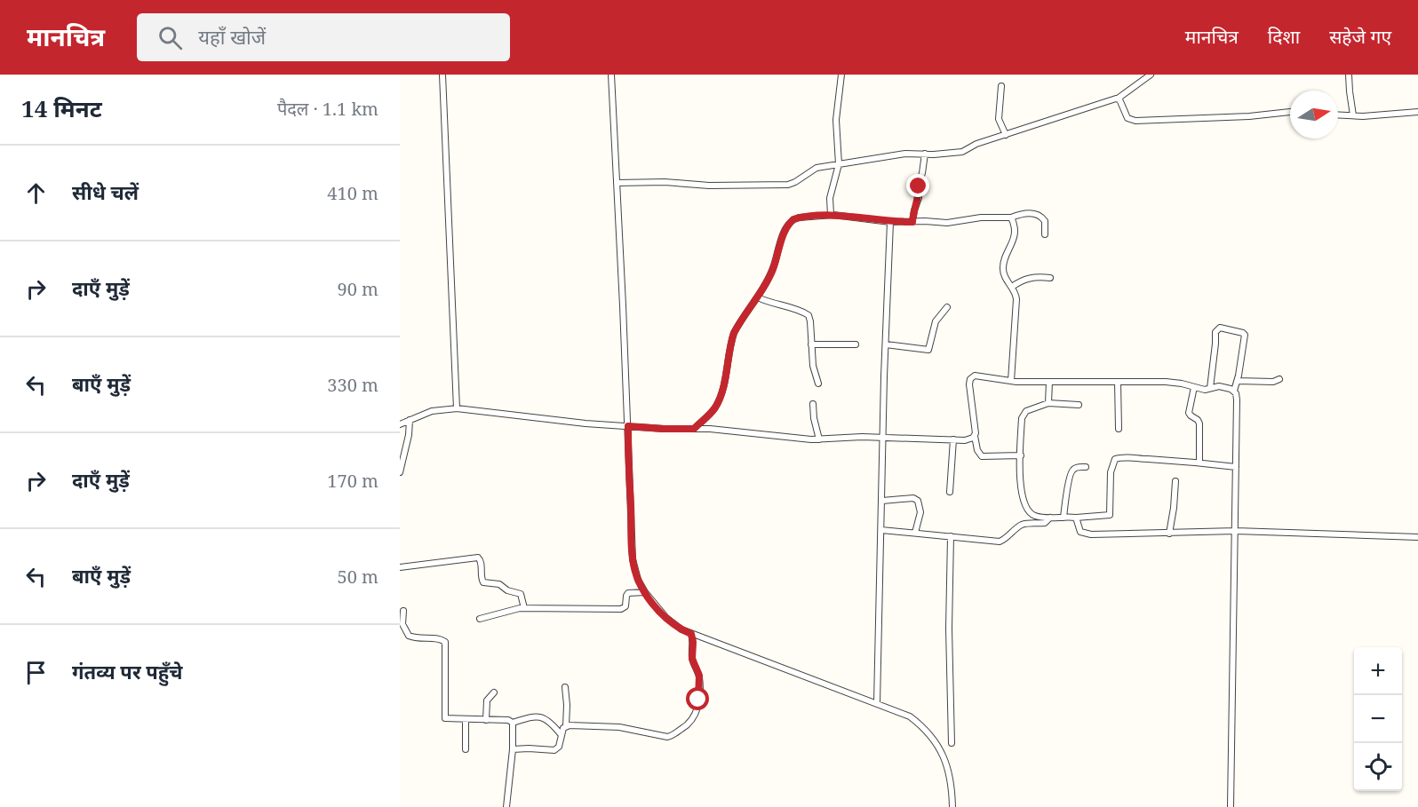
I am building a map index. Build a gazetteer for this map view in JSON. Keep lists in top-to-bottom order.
{
  "north": "right",
  "page": {
    "header": "मानचित्र",
    "search": "यहाँ खोजें",
    "nav": ["मानचित्र", "दिशा", "सहेजे गए"],
    "heading": ["14 मिनट", "पैदल · 1.1 km"],
    "list": [
      ["सीधे चलें", "410 m"],
      ["दाएँ मुड़ें", "90 m"],
      ["बाएँ मुड़ें", "330 m"],
      ["दाएँ मुड़ें", "170 m"],
      ["बाएँ मुड़ें", "50 m"],
      "गंतव्य पर पहुँचे"
    ],
    "map_buttons": ["+", "−"]
  }
}
